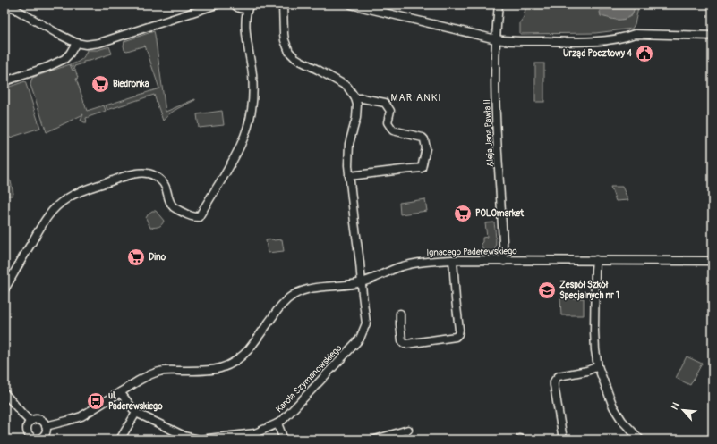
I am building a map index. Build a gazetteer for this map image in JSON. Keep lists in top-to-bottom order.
{
  "streets": {
    "street": ["Aleja Jana Pawła II", "Ignacego Paderewskiego", "Karola Szymanowskiego"]
  },
  "crossings": [
    ["Aleja Jana Pawła II", "Ignacego Paderewskiego"],
    ["Ignacego Paderewskiego", "Karola Szymanowskiego"]
  ],
  "districts": ["MARIANKI"],
  "places": {
    "public building": ["Urząd Pocztowy 4"],
    "supermarket": ["Biedronka", "POLOmarket", "Dino"],
    "school or university": ["Zespół Szkół Specjalnych nr 1"],
    "bus stop": ["ul. Paderewskiego"]
  },
  "north": "top left"
}
